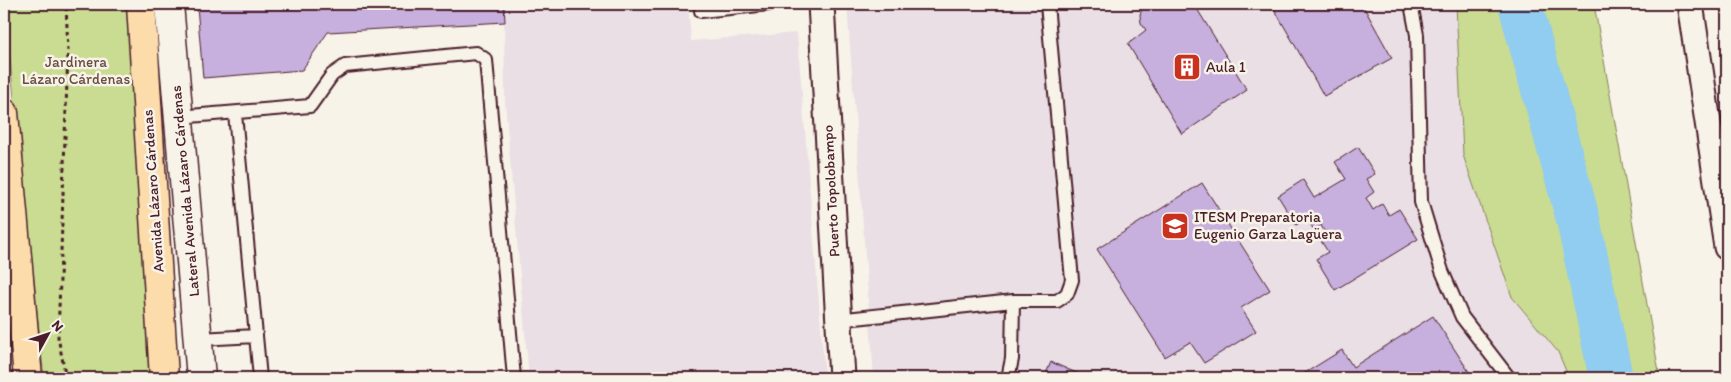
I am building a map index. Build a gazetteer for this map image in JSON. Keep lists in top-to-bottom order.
{
  "streets": {
    "highway": ["Avenida Lázaro Cárdenas"],
    "main road": ["Lateral Avenida Lázaro Cárdenas"],
    "street": ["Puerto Topolobampo"]
  },
  "parks": ["Jardinera Lázaro Cárdenas"],
  "places": {
    "building": ["Aula 1"],
    "school or university": ["ITESM Preparatoria Eugenio Garza Lagüera"]
  },
  "north": "top right"
}
